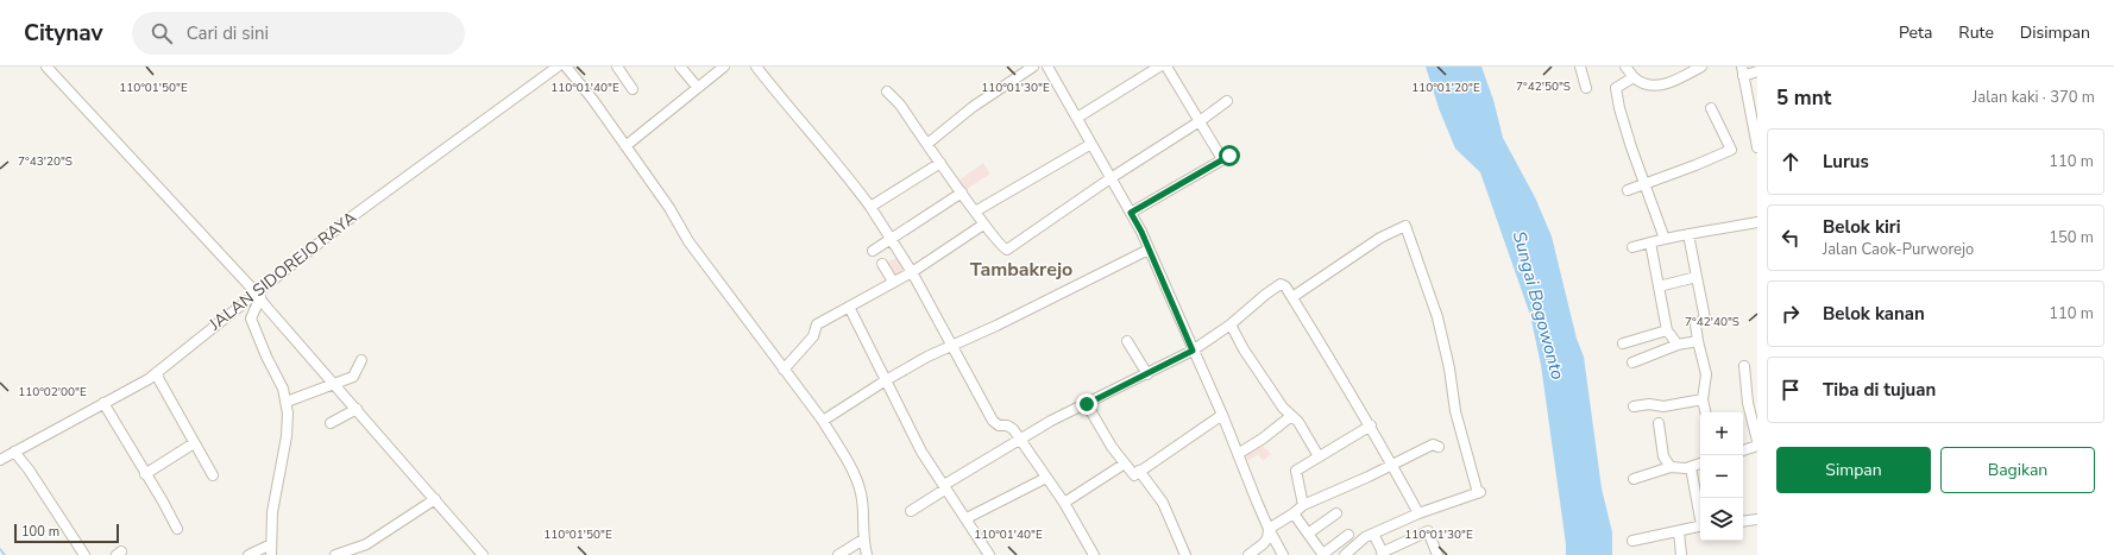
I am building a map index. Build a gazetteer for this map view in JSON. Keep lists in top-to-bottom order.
{
  "streets": {
    "street": ["JALAN SIDOREJO RAYA"]
  },
  "districts": ["Tambakrejo"],
  "water": ["Sungai Bogowonto"],
  "scale_bar": "100 m",
  "page": {
    "header": "Citynav",
    "search": "Cari di sini",
    "nav": ["Peta", "Rute", "Disimpan"],
    "heading": ["5 mnt", "Jalan kaki · 370 m"],
    "list": [
      ["Lurus", "110 m"],
      ["Belok kiri", "Jalan Caok-Purworejo", "150 m"],
      ["Belok kanan", "110 m"],
      "Tiba di tujuan"
    ],
    "map_buttons": ["+", "−"],
    "buttons": ["Simpan", "Bagikan"],
    "scale": "100 m"
  },
  "coordinates": [
    "7°42'50\"S",
    "110°01'50\"E",
    "110°01'40\"E",
    "110°01'30\"E",
    "110°01'20\"E",
    "7°43'20\"S",
    "7°42'40\"S",
    "110°02'00\"E"
  ]
}
